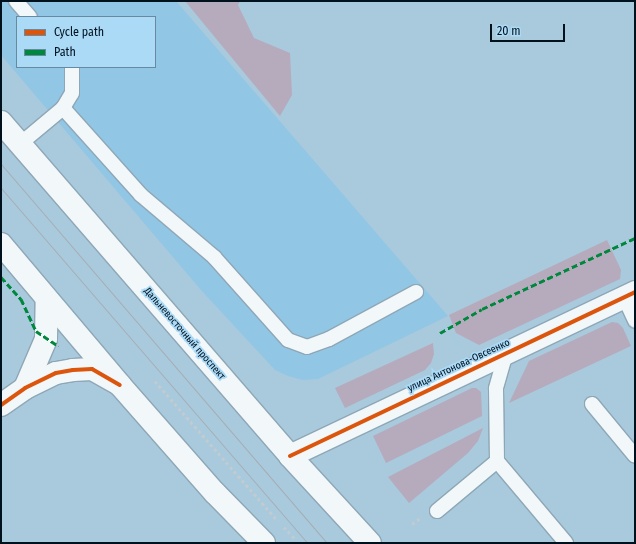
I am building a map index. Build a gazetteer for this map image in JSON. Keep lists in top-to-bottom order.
{
  "streets": {
    "main road": ["Дальневосточный проспект", "улица Антонова-Овсеенко"]
  },
  "crossings": [
    ["Дальневосточный проспект", "улица Антонова-Овсеенко"]
  ],
  "legend": ["Cycle path", "Path"],
  "scale_bar": "20 m"
}
